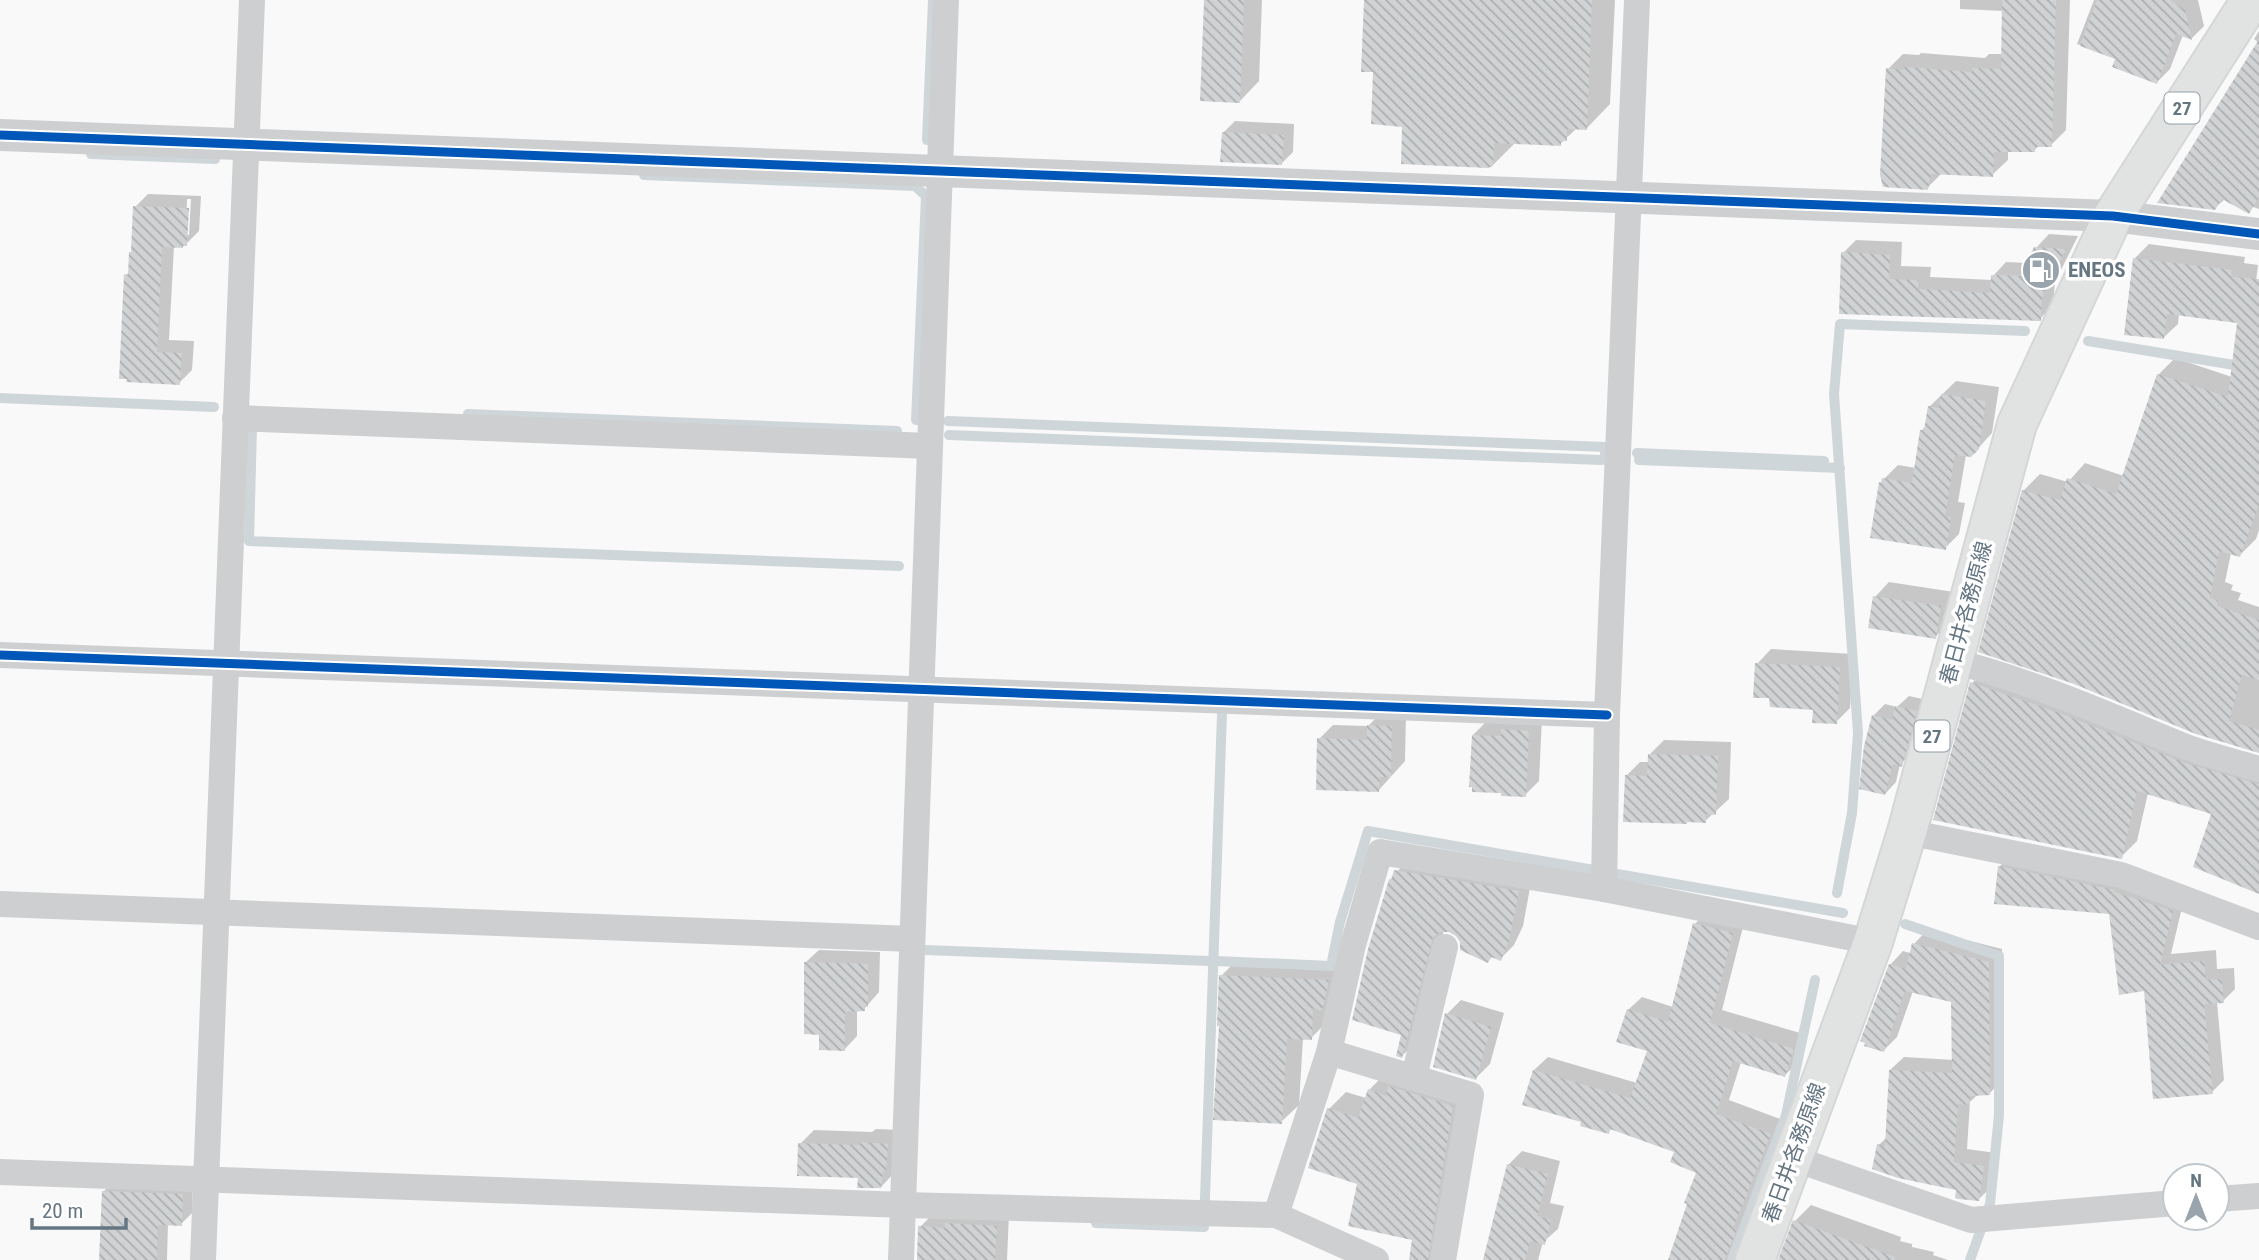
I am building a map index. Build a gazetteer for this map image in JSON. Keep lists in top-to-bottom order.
{
  "streets": {
    "main road": ["27", "春日井各務原線"]
  },
  "places": {
    "fuel station": ["ENEOS"]
  },
  "scale_bar": "20 m",
  "north": "top"
}
